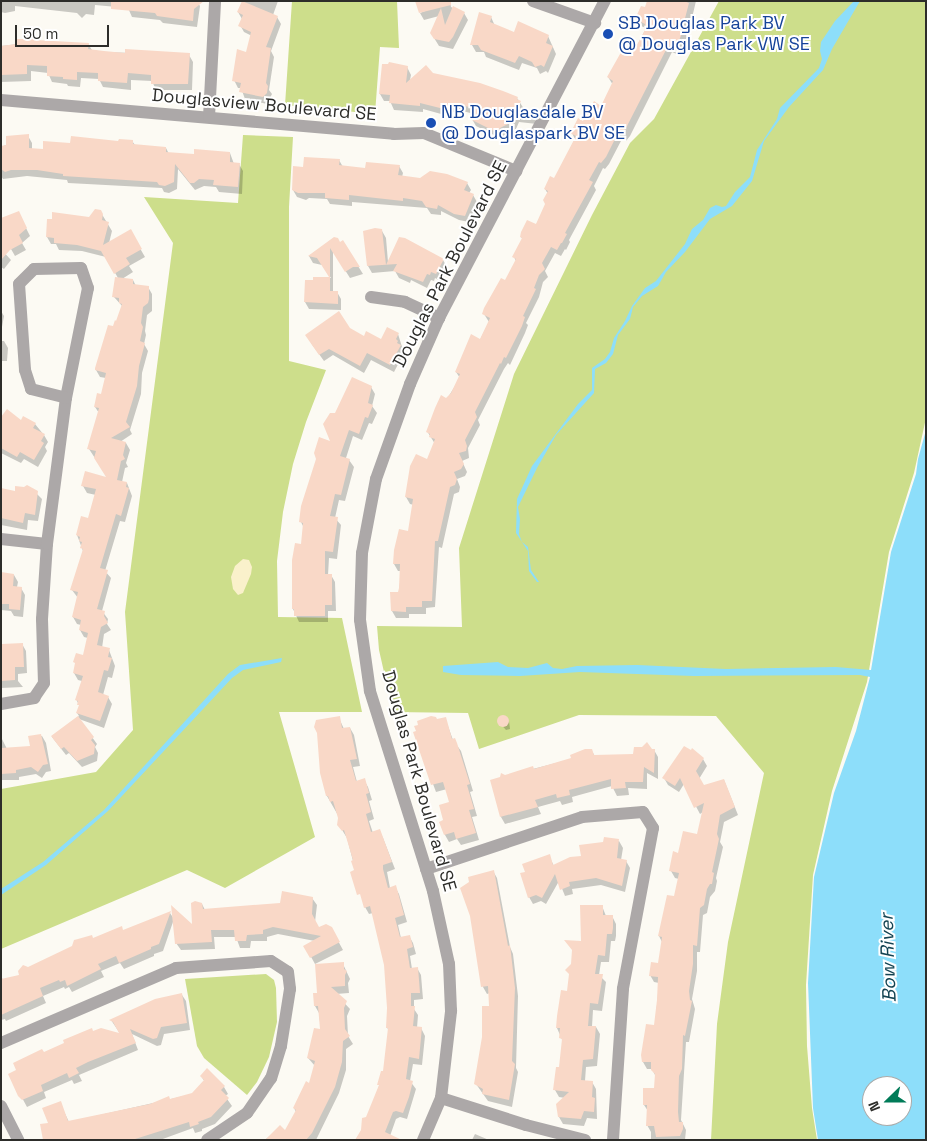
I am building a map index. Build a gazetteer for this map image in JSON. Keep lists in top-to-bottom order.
{
  "streets": {
    "street": ["Douglasview Boulevard SE", "Douglas Park Boulevard SE"]
  },
  "crossings": [
    ["Douglasview Boulevard SE", "Douglas Park Boulevard SE"]
  ],
  "water": ["Bow River"],
  "places": ["SB Douglas Park BV @ Douglas Park VW SE", "NB Douglasdale BV @ Douglaspark BV SE"],
  "scale_bar": "50 m",
  "north": "left"
}
